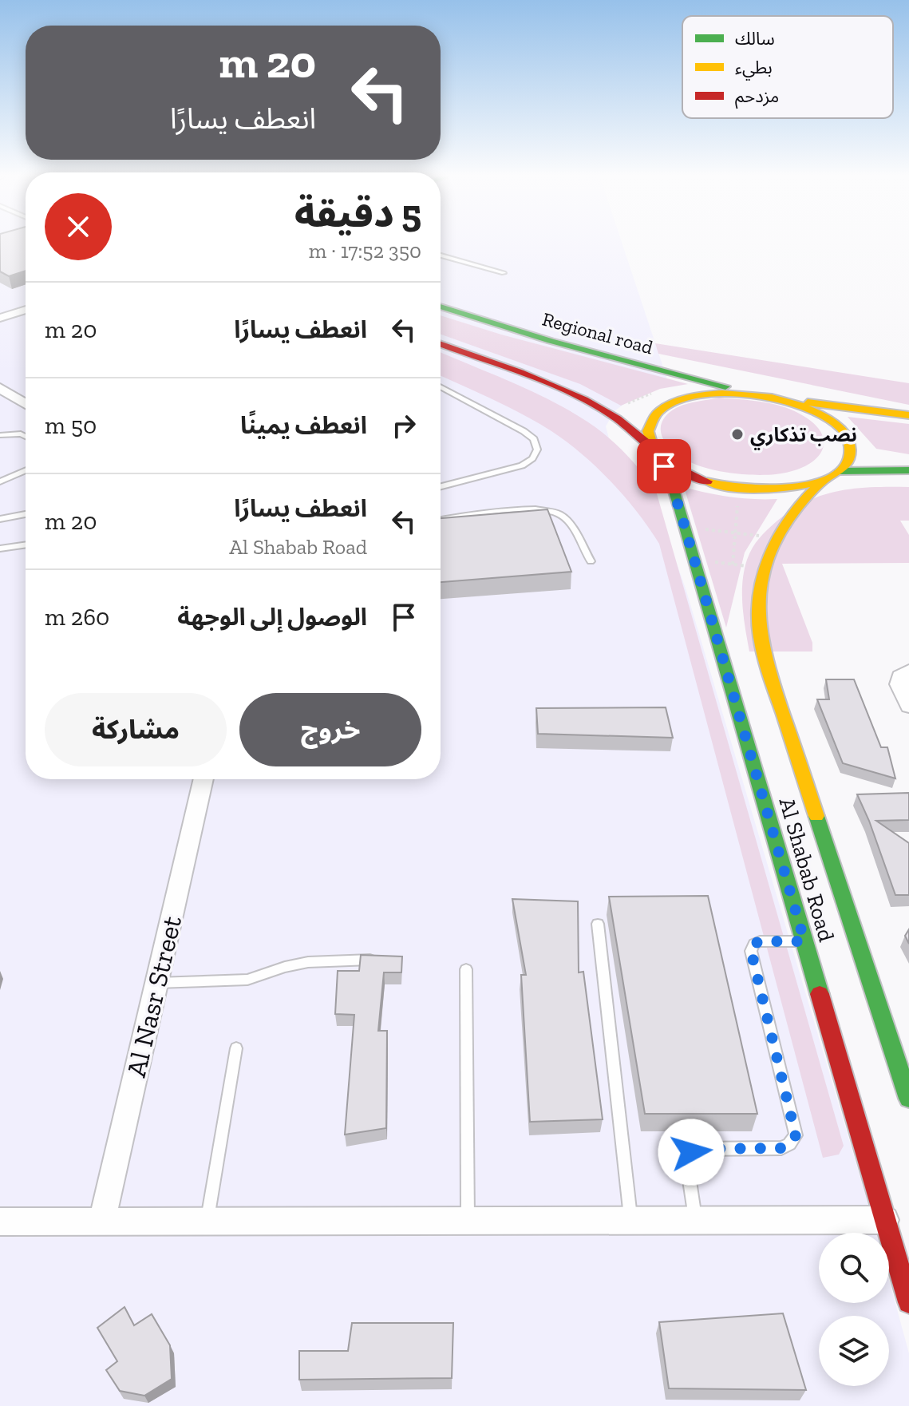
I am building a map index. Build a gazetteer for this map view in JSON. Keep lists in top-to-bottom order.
{
  "streets": {
    "main road": ["Regional road", "Al Shabab Road"],
    "street": ["Al Nasr Street"]
  },
  "places": ["نصب تذكاري"],
  "legend": ["سالك", "بطيء", "مزدحم"],
  "page": {
    "turn": ["20 m", "انعطف يسارًا"],
    "heading": ["5 دقيقة", "350 m · 17:52"],
    "list": [
      {
        "name": "انعطف يسارًا",
        "value": "20 m"
      },
      {
        "name": "انعطف يمينًا",
        "value": "50 m"
      },
      {
        "name": "انعطف يسارًا",
        "note": "Al Shabab Road",
        "value": "20 m"
      },
      {
        "name": "الوصول إلى الوجهة",
        "value": "260 m"
      }
    ],
    "buttons": ["خروج", "مشاركة"]
  }
}
